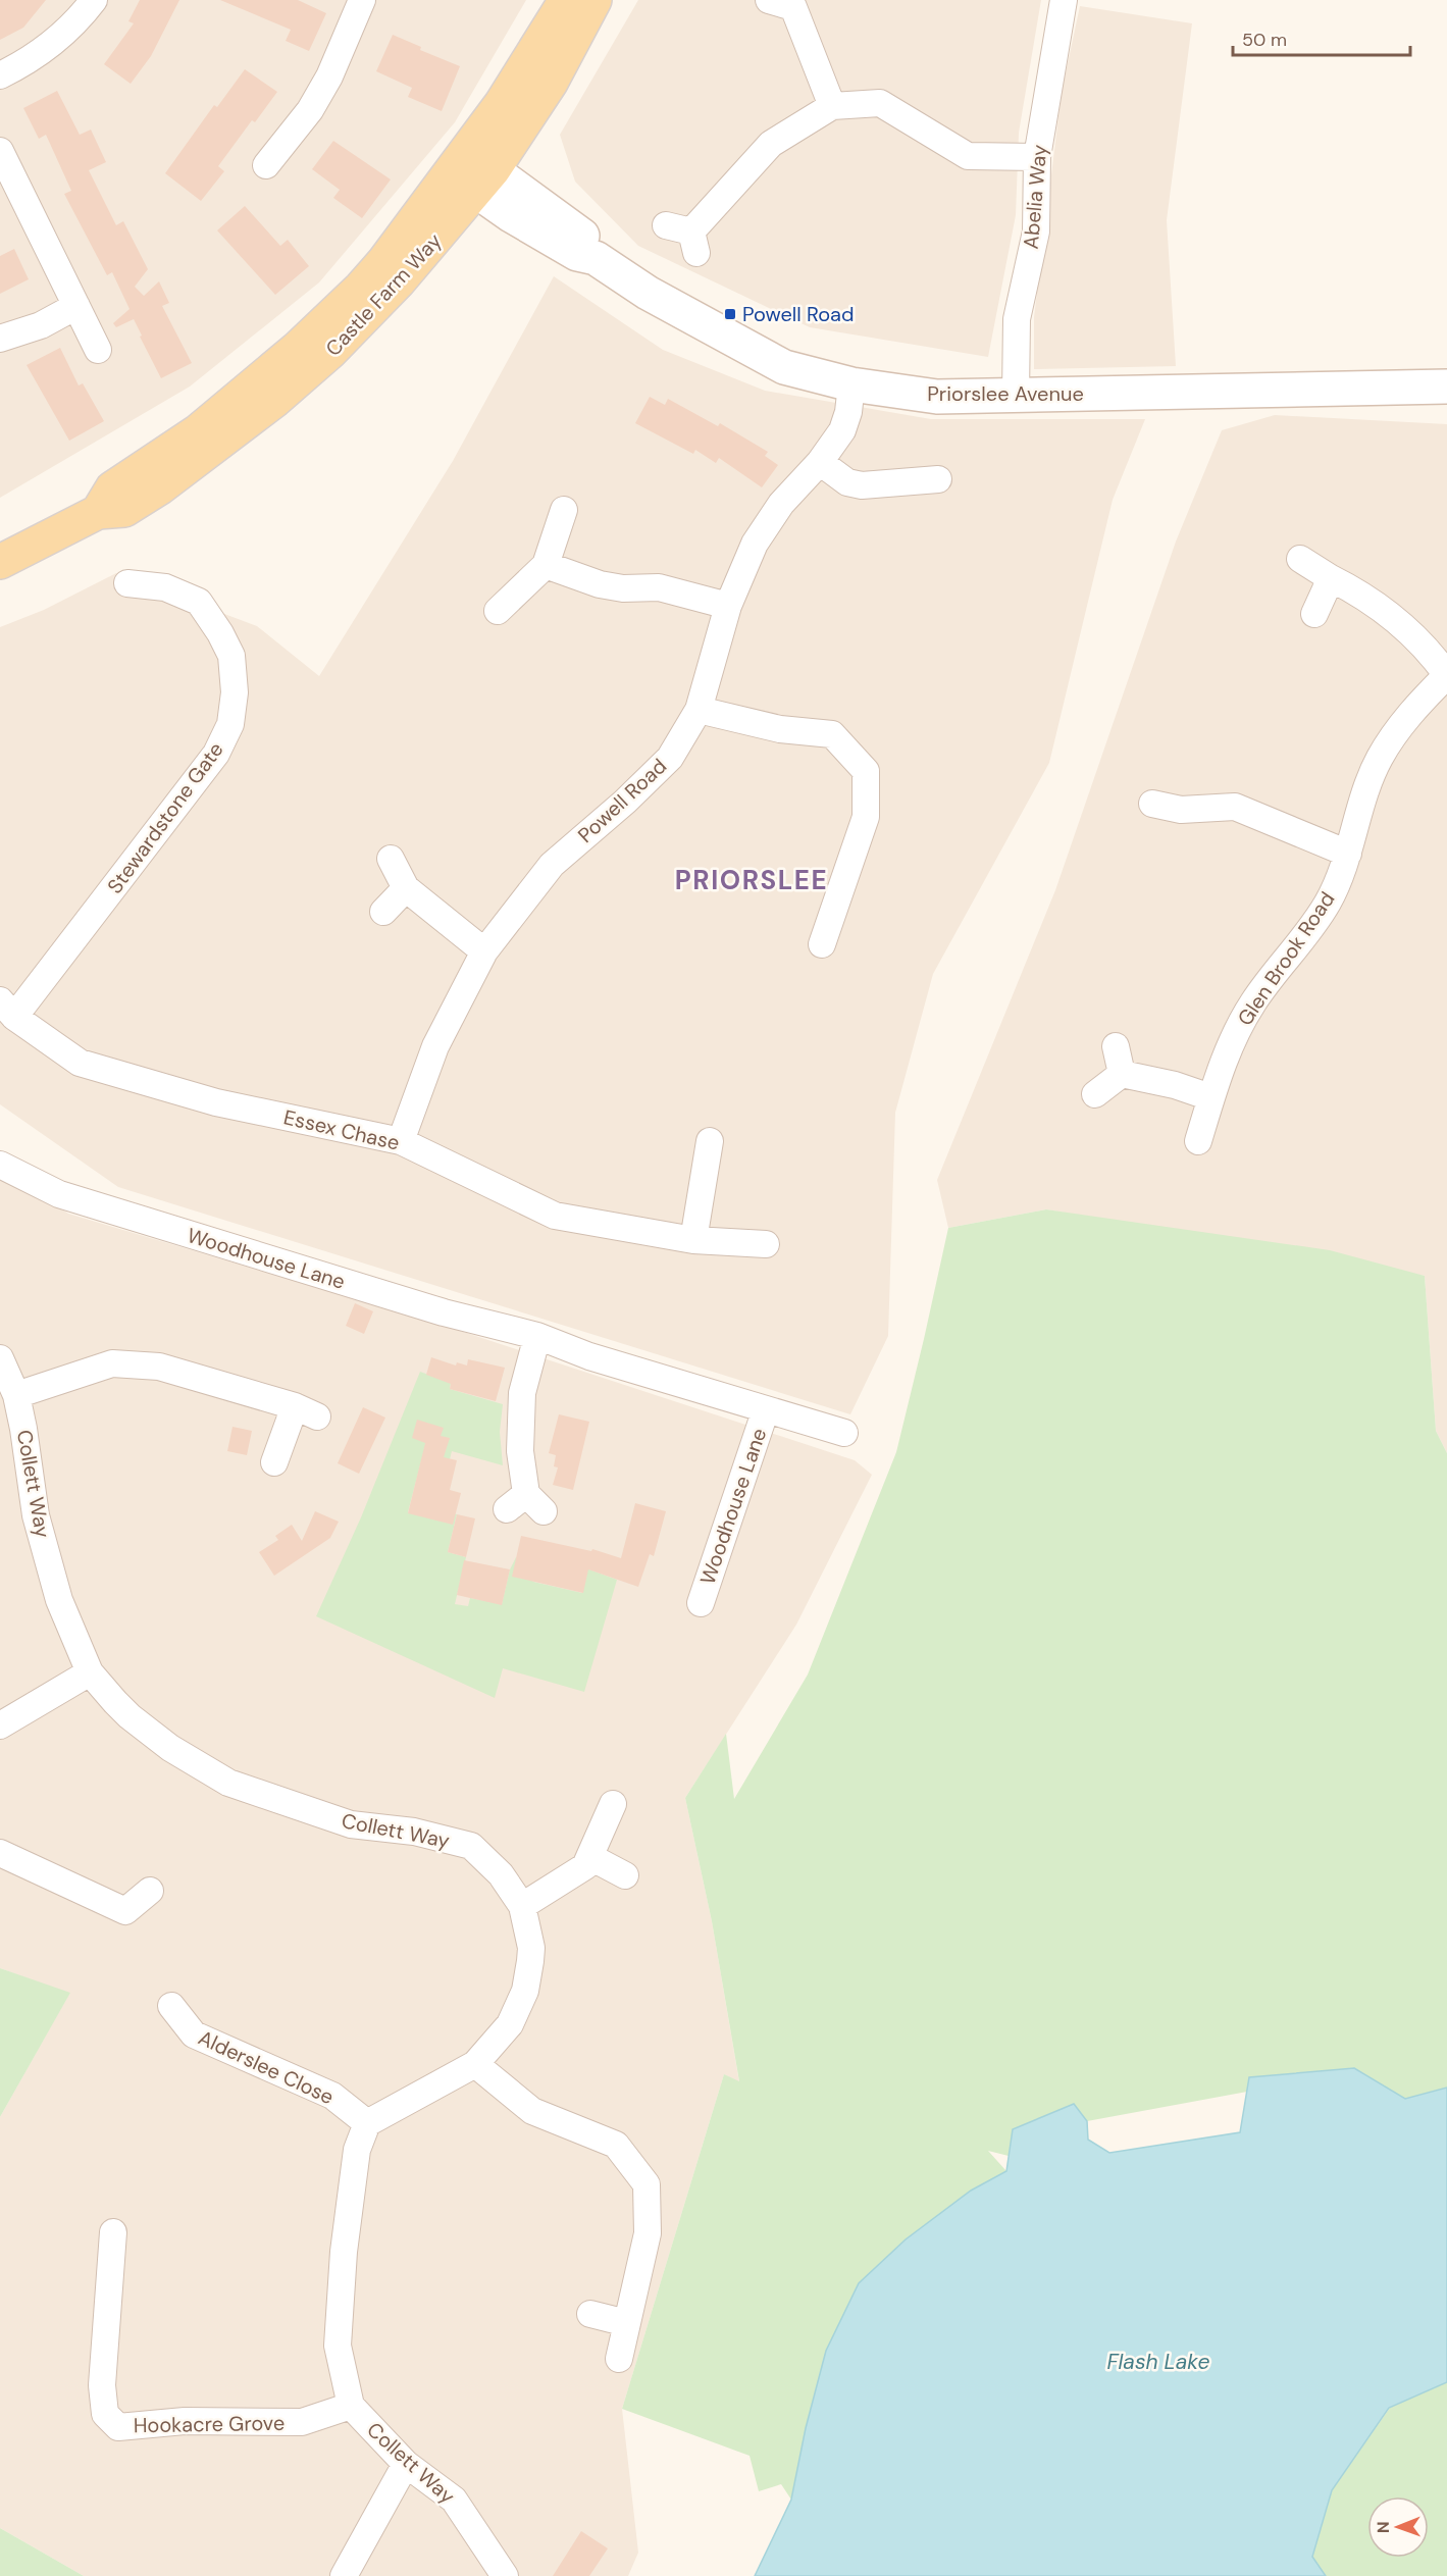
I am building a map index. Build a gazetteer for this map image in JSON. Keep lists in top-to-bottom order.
{
  "streets": {
    "main road": ["Castle Farm Way"],
    "street": [
      "Abelia Way",
      "Priorslee Avenue",
      "Powell Road",
      "Stewardstone Gate",
      "Glen Brook Road",
      "Essex Chase",
      "Woodhouse Lane",
      "Collett Way",
      "Alderslee Close",
      "Hookacre Grove"
    ]
  },
  "crossings": [
    ["Abelia Way", "Priorslee Avenue"],
    ["Castle Farm Way", "Priorslee Avenue"],
    ["Priorslee Avenue", "Powell Road"],
    ["Powell Road", "Essex Chase"],
    ["Stewardstone Gate", "Essex Chase"],
    ["Collett Way", "Alderslee Close"],
    ["Collett Way", "Hookacre Grove"]
  ],
  "districts": ["PRIORSLEE"],
  "water": ["Flash Lake"],
  "places": {
    "transit": ["Powell Road"]
  },
  "scale_bar": "50 m",
  "north": "left"
}
